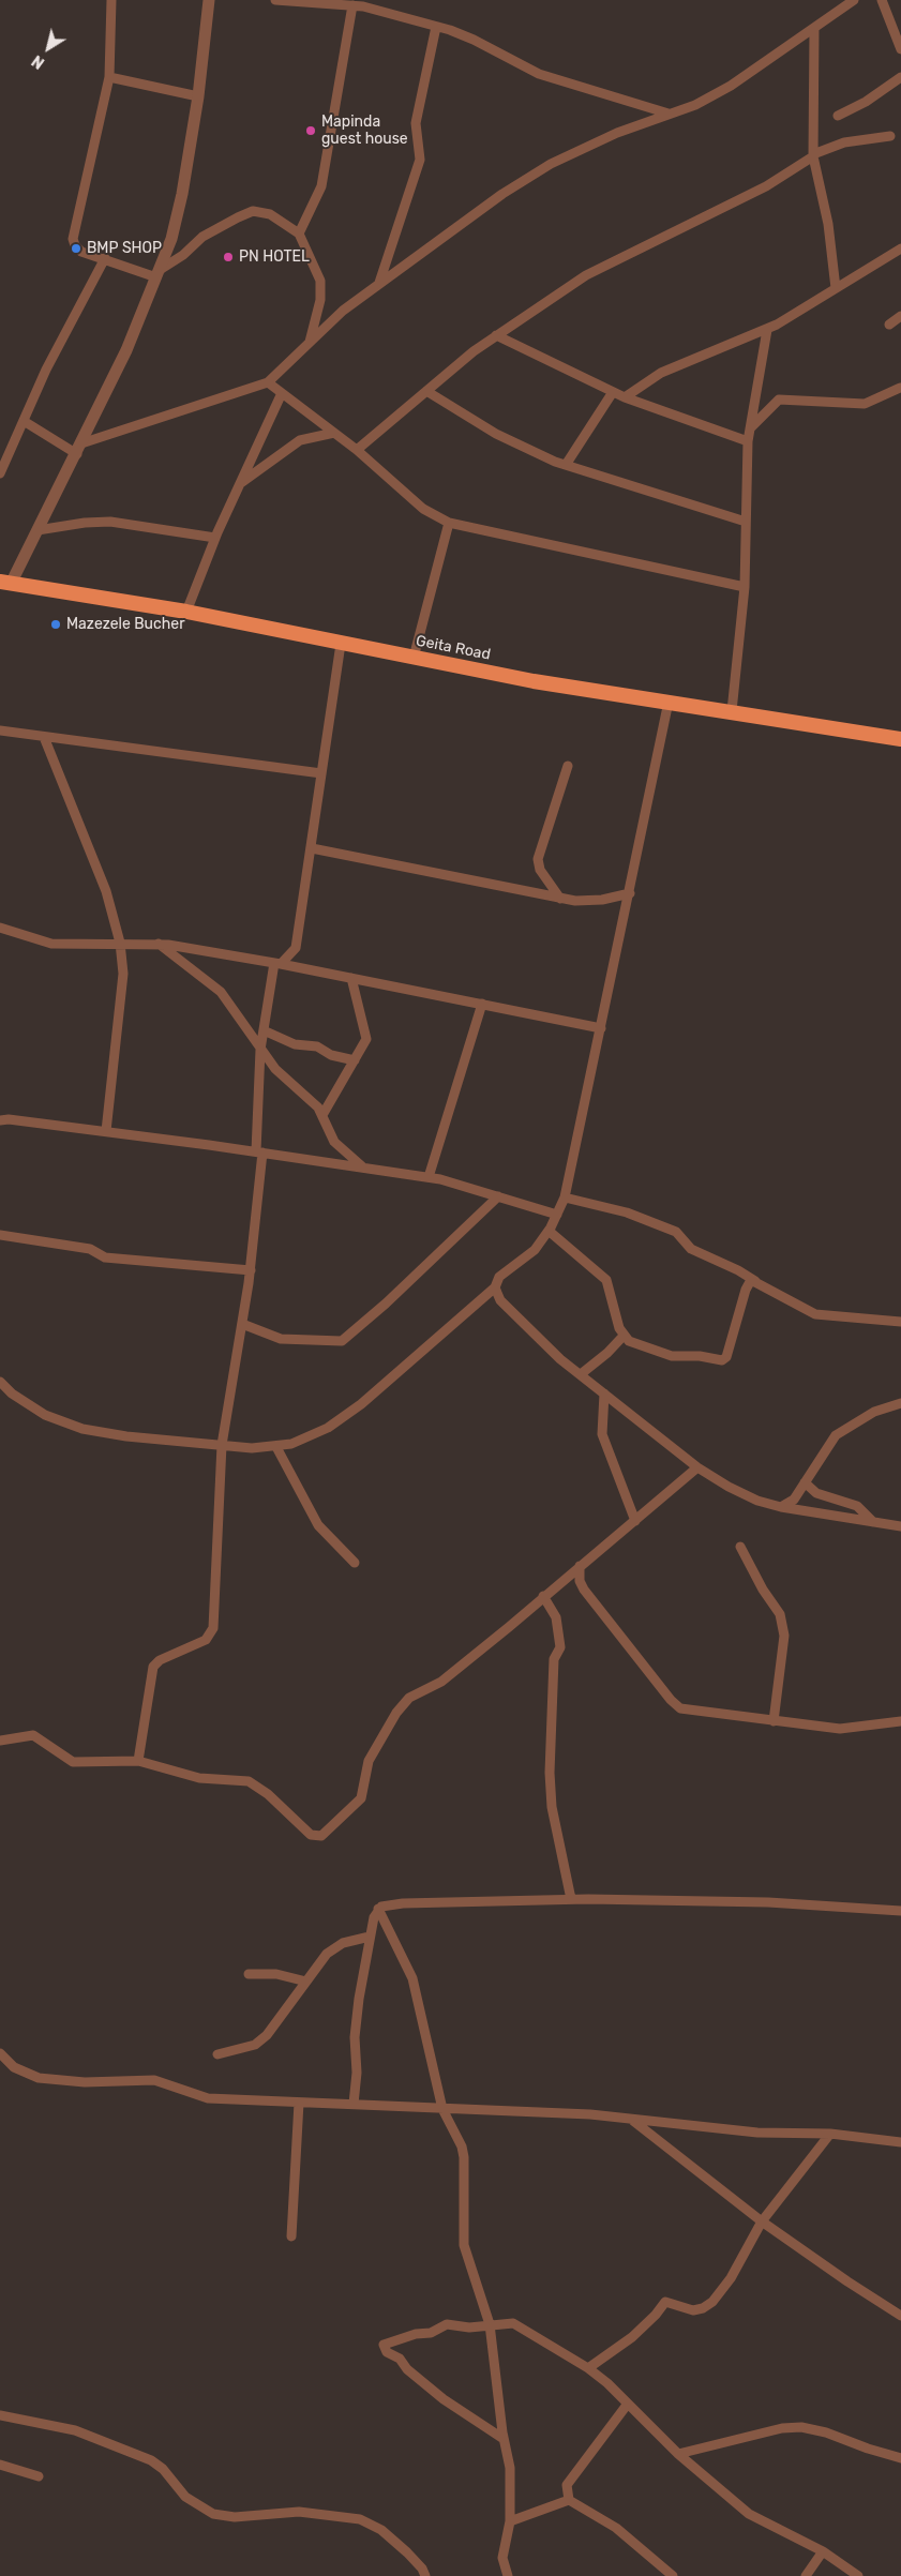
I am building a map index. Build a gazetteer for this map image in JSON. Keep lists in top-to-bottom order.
{
  "streets": {
    "highway": ["Geita Road"]
  },
  "places": [
    "Mapinda guest house",
    "BMP SHOP",
    "PN HOTEL",
    "Mazezele Bucher"
  ],
  "north": "bottom left"
}
